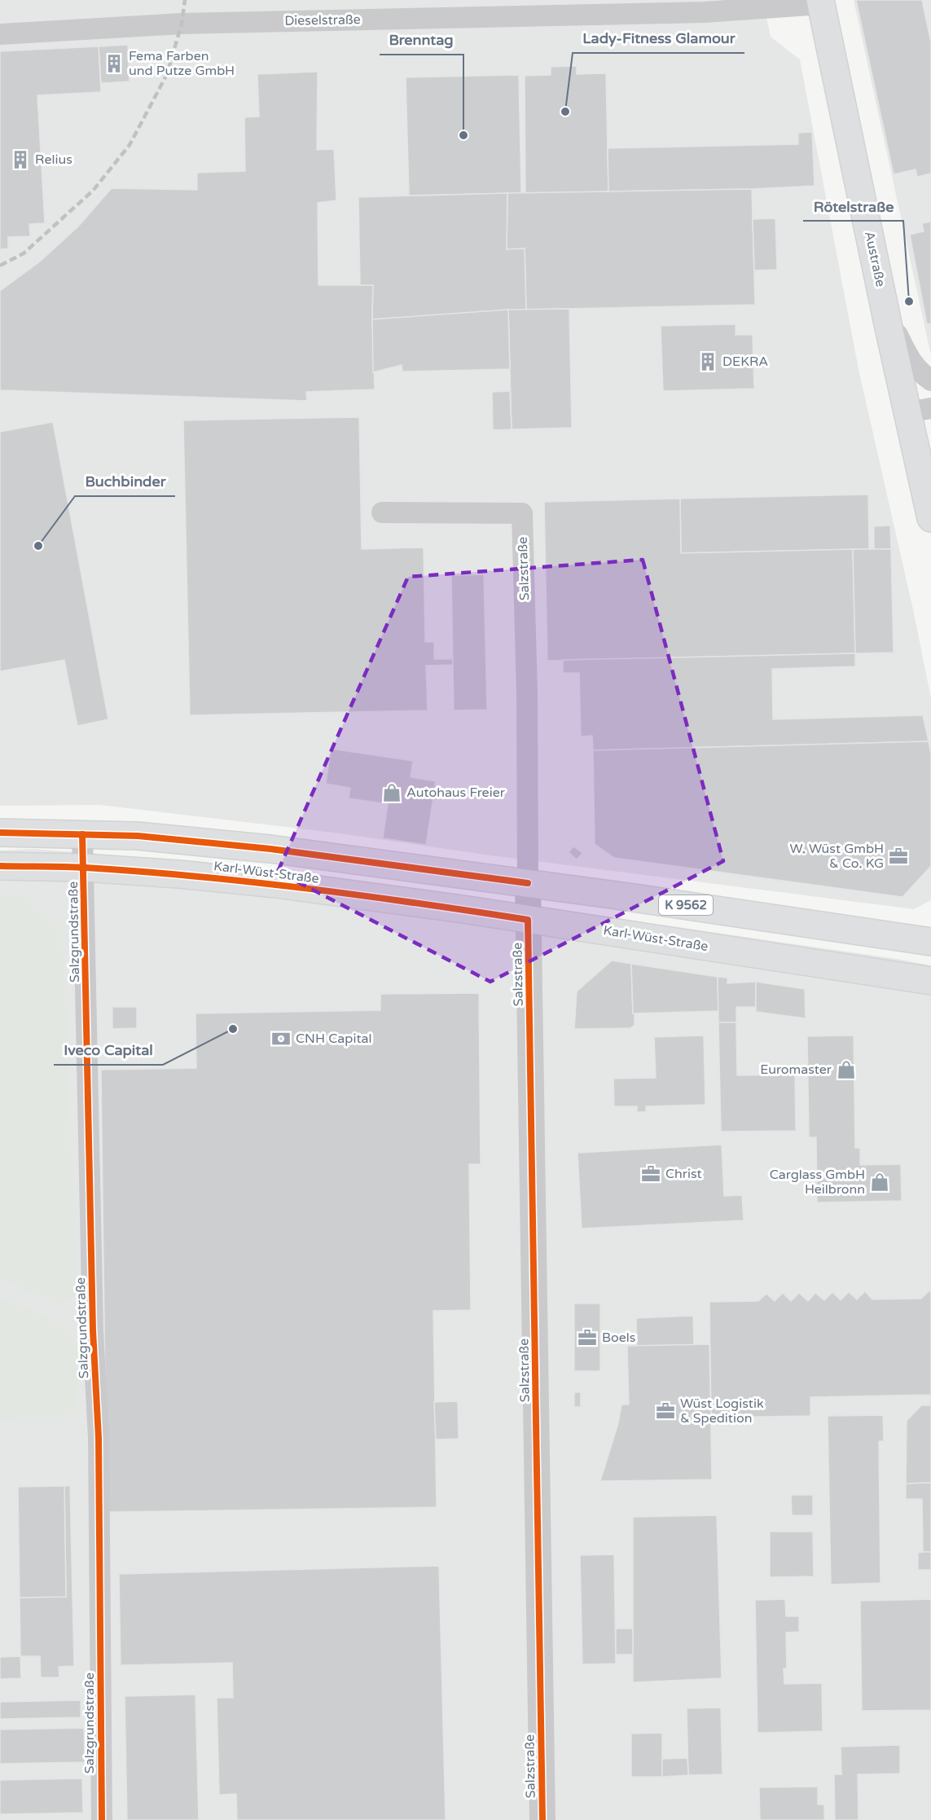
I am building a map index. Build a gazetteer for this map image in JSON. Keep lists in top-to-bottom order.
{
  "streets": {
    "main road": ["Austraße", "Karl-Wüst-Straße", "K 9562"],
    "street": ["Dieselstraße", "Salzstraße", "Salzgrundstraße"]
  },
  "crossings": [
    ["Dieselstraße", "Austraße"],
    ["Salzstraße", "Karl-Wüst-Straße"],
    ["Karl-Wüst-Straße", "Salzgrundstraße"]
  ],
  "places": {
    "building": ["Fema Farben und Putze GmbH", "Relius", "DEKRA"],
    "other": [
      "Lady-Fitness Glamour",
      "Brenntag",
      "Rötelstraße",
      "Buchbinder",
      "Iveco Capital"
    ],
    "shop": ["Autohaus Freier", "Euromaster", "Carglass GmbH Heilbronn"],
    "office": [
      "W. Wüst GmbH & Co. KG",
      "Christ",
      "Boels",
      "Wüst Logistik & Spedition"
    ],
    "bank": ["CNH Capital"]
  }
}
